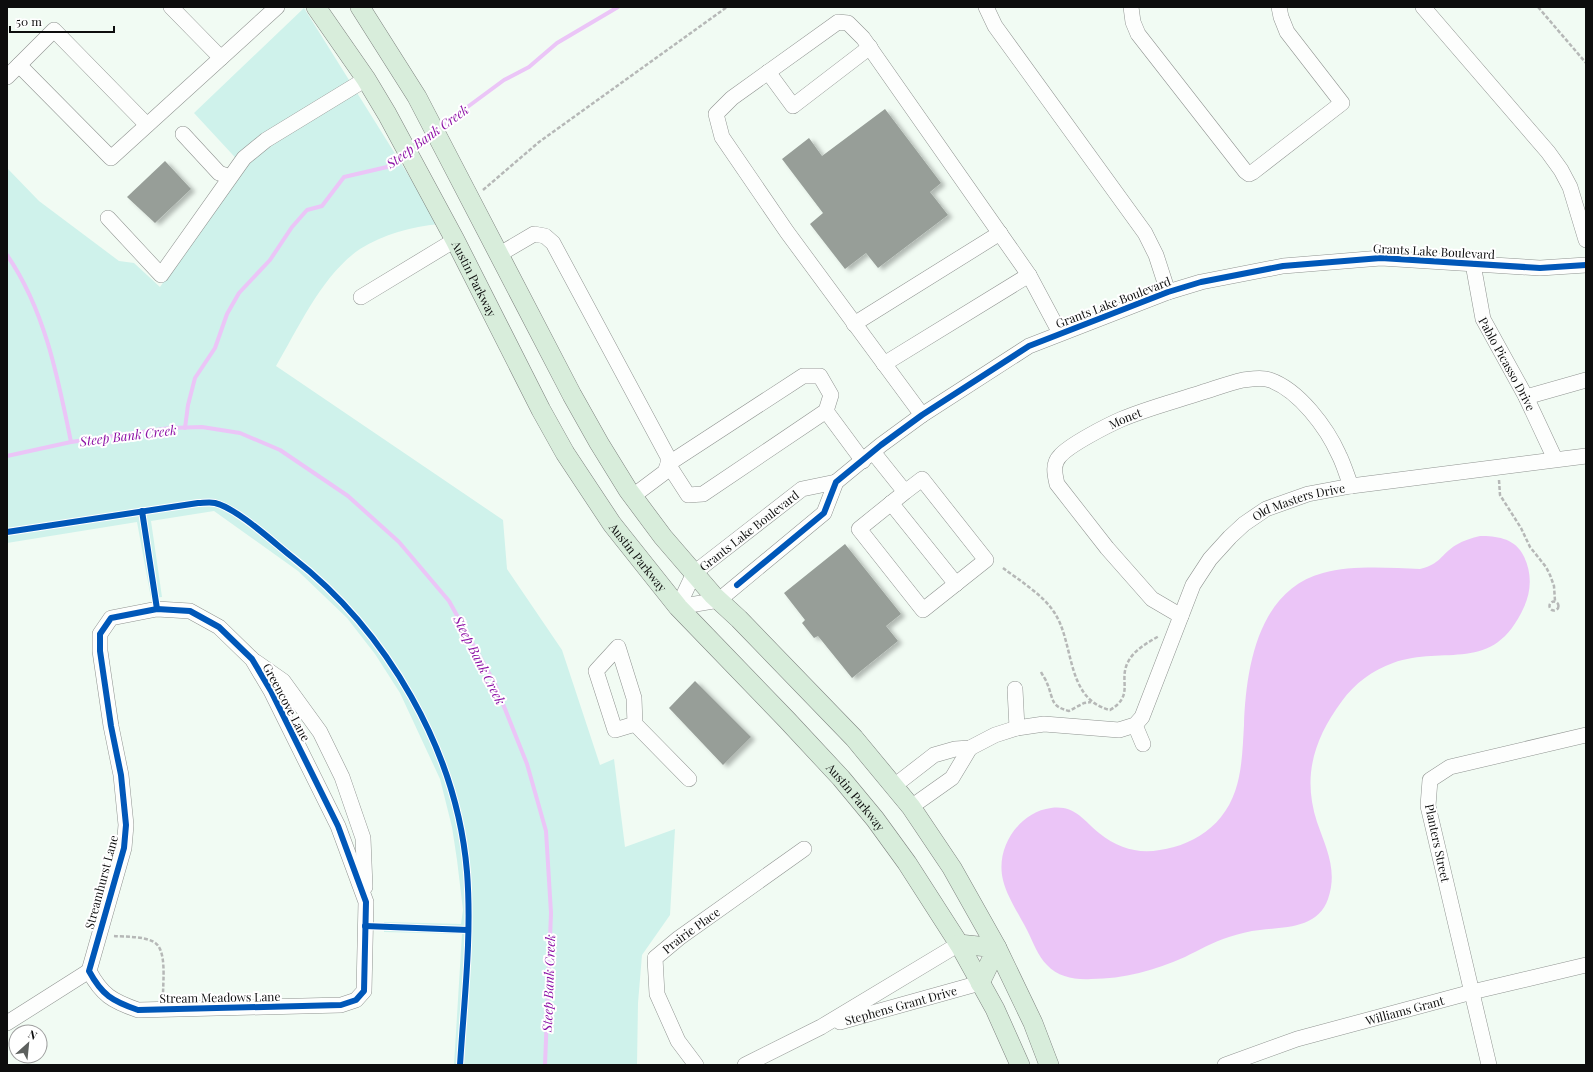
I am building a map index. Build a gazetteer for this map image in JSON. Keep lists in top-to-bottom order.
{
  "streets": {
    "main road": ["Austin Parkway"],
    "street": [
      "Grants Lake Boulevard",
      "Pablo Picasso Drive",
      "Monet",
      "Old Masters Drive",
      "Greencove Lane",
      "Planters Street",
      "Streamhurst Lane",
      "Prairie Place",
      "Stream Meadows Lane",
      "Stephens Grant Drive",
      "Williams Grant"
    ]
  },
  "crossings": [
    ["Grants Lake Boulevard", "Austin Parkway"],
    ["Grants Lake Boulevard", "Pablo Picasso Drive"],
    ["Austin Parkway", "Stephens Grant Drive"],
    ["Pablo Picasso Drive", "Old Masters Drive"],
    ["Monet", "Old Masters Drive"],
    ["Greencove Lane", "Streamhurst Lane"],
    ["Greencove Lane", "Stream Meadows Lane"],
    ["Planters Street", "Williams Grant"],
    ["Streamhurst Lane", "Stream Meadows Lane"]
  ],
  "water": ["Steep Bank Creek"],
  "scale_bar": "50 m",
  "north": "top right"
}
